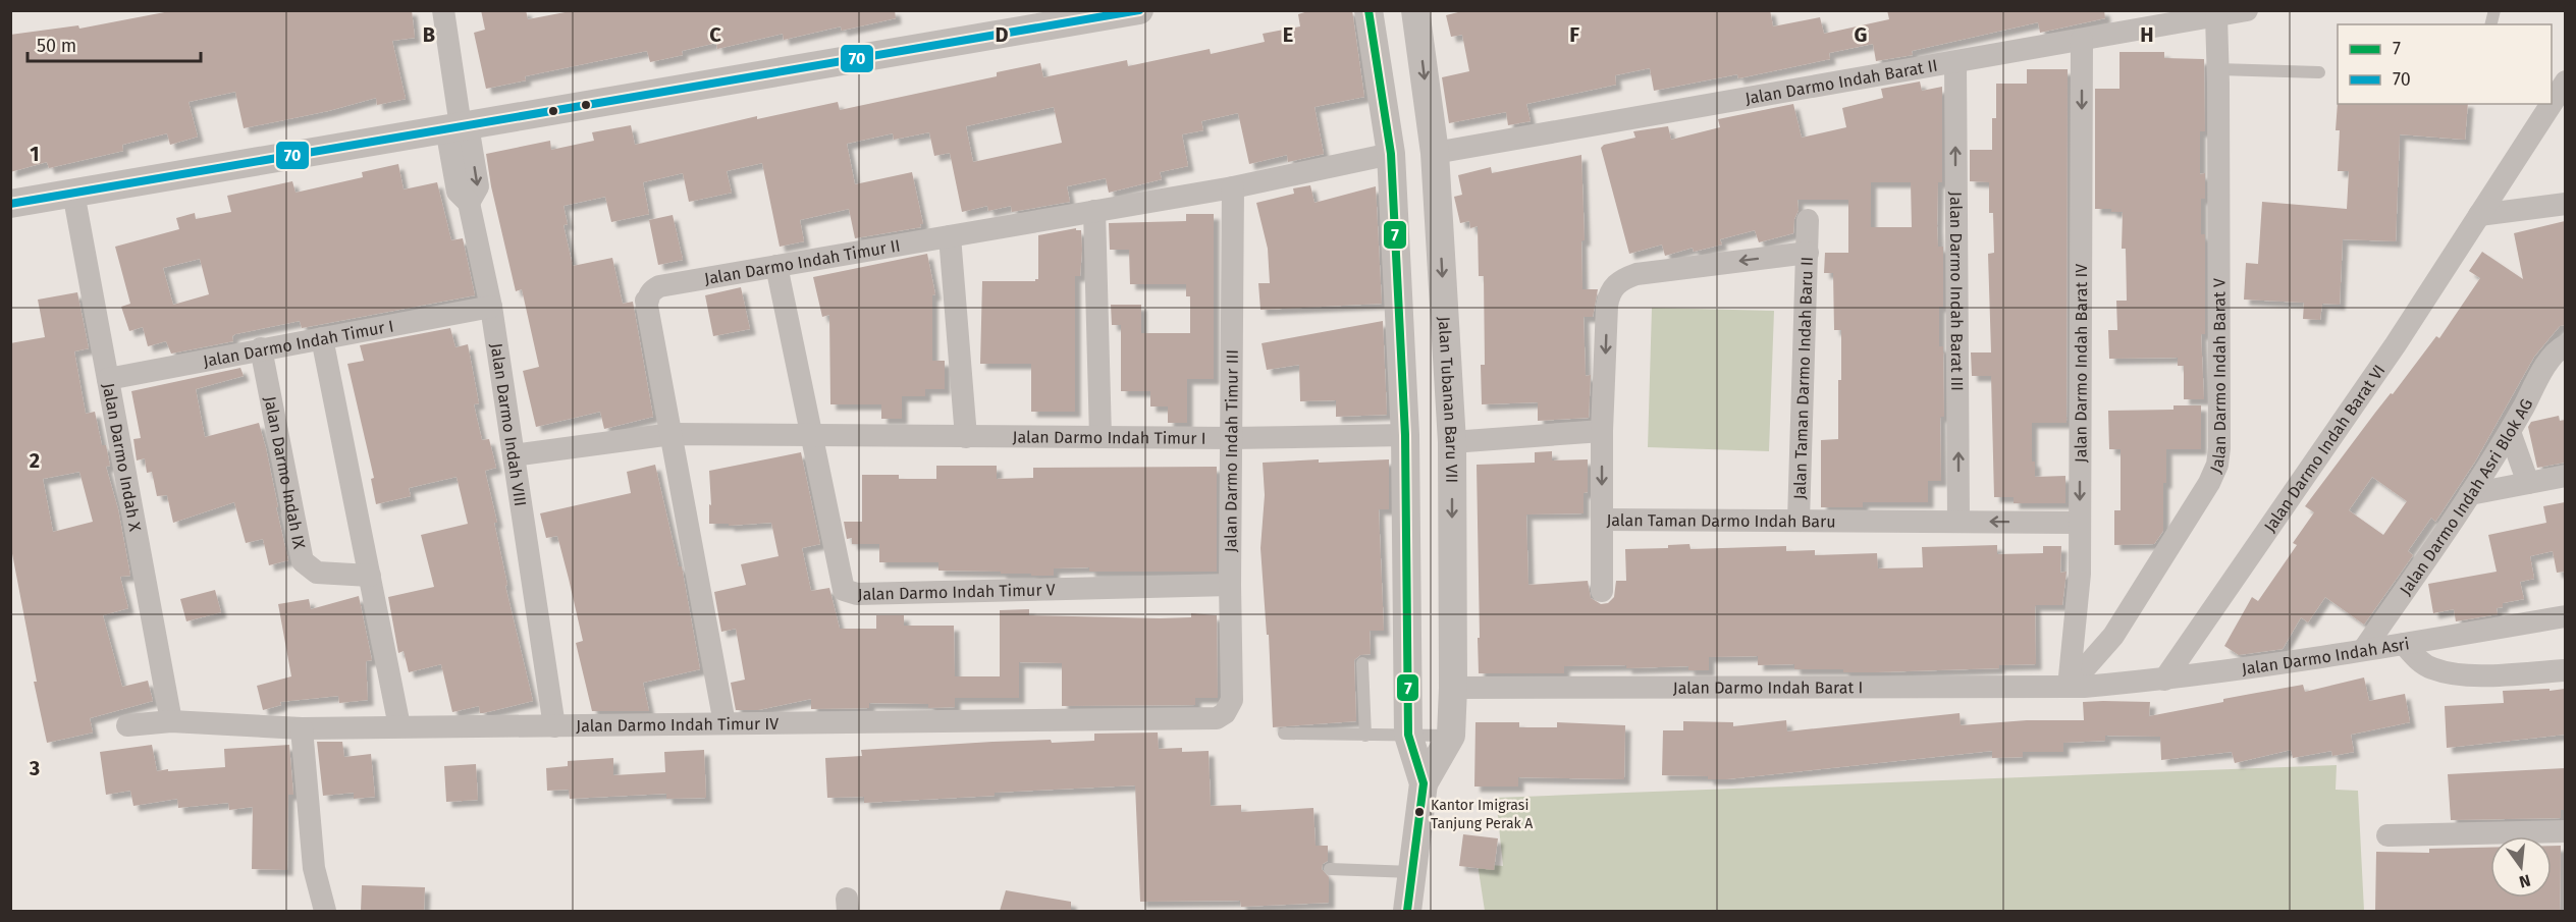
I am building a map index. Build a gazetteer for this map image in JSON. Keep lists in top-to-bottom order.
{
  "streets": {
    "street": [
      "Jalan Darmo Indah Barat II",
      "Jalan Darmo Indah Timur II",
      "Jalan Darmo Indah Barat III",
      "Jalan Darmo Indah Timur I",
      "Jalan Darmo Indah Barat IV",
      "Jalan Darmo Indah Barat V",
      "Jalan Taman Darmo Indah Baru II",
      "Jalan Tubanan Baru VII",
      "Jalan Darmo Indah VIII",
      "Jalan Darmo Indah Barat VI",
      "Jalan Darmo Indah Timur III",
      "Jalan Darmo Indah X",
      "Jalan Darmo Indah IX",
      "Jalan Darmo Indah Asri Blok AG",
      "Jalan Taman Darmo Indah Baru",
      "Jalan Darmo Indah Timur V",
      "Jalan Darmo Indah Asri",
      "Jalan Darmo Indah Barat I",
      "Jalan Darmo Indah Timur IV"
    ]
  },
  "crossings": [
    ["Jalan Darmo Indah Barat II", "Jalan Darmo Indah Barat III"],
    ["Jalan Darmo Indah Barat II", "Jalan Darmo Indah Barat IV"],
    ["Jalan Darmo Indah Barat II", "Jalan Darmo Indah Barat V"],
    ["Jalan Darmo Indah Barat II", "Jalan Tubanan Baru VII"],
    ["Jalan Darmo Indah Timur II", "Jalan Darmo Indah Timur I"],
    ["Jalan Darmo Indah Timur II", "Jalan Darmo Indah Timur III"],
    ["Jalan Darmo Indah Timur II", "Jalan Darmo Indah Timur IV"],
    ["Jalan Darmo Indah Barat III", "Jalan Taman Darmo Indah Baru"],
    ["Jalan Darmo Indah Timur I", "Jalan Darmo Indah VIII"],
    ["Jalan Darmo Indah Timur I", "Jalan Darmo Indah Timur III"],
    ["Jalan Darmo Indah Timur I", "Jalan Darmo Indah X"],
    ["Jalan Darmo Indah Timur I", "Jalan Darmo Indah IX"],
    ["Jalan Darmo Indah Timur I", "Jalan Darmo Indah Timur V"],
    ["Jalan Darmo Indah Barat IV", "Jalan Darmo Indah Barat V"],
    ["Jalan Darmo Indah Barat IV", "Jalan Taman Darmo Indah Baru"],
    ["Jalan Darmo Indah Barat IV", "Jalan Darmo Indah Asri"],
    ["Jalan Darmo Indah Barat IV", "Jalan Darmo Indah Barat I"],
    ["Jalan Darmo Indah Barat V", "Jalan Darmo Indah Asri"],
    ["Jalan Darmo Indah Barat V", "Jalan Darmo Indah Barat I"],
    ["Jalan Taman Darmo Indah Baru II", "Jalan Taman Darmo Indah Baru"],
    ["Jalan Tubanan Baru VII", "Jalan Darmo Indah Barat I"],
    ["Jalan Darmo Indah VIII", "Jalan Darmo Indah Timur IV"],
    ["Jalan Darmo Indah Barat VI", "Jalan Darmo Indah Asri"],
    ["Jalan Darmo Indah Timur III", "Jalan Darmo Indah Timur V"],
    ["Jalan Darmo Indah Timur III", "Jalan Darmo Indah Timur IV"],
    ["Jalan Darmo Indah X", "Jalan Darmo Indah Timur IV"],
    ["Jalan Darmo Indah Asri Blok AG", "Jalan Darmo Indah Asri"],
    ["Jalan Darmo Indah Asri", "Jalan Darmo Indah Barat I"]
  ],
  "one_way": ["Jalan Darmo Indah Barat III", "Jalan Darmo Indah Barat IV"],
  "places": ["Kantor Imigrasi Tanjung Perak A"],
  "lines": ["transit line 7", "transit line 70"],
  "legend": ["7", "70"],
  "scale_bar": "50 m",
  "north": "bottom",
  "grid": {
    "columns": [
      "B",
      "C",
      "D",
      "E",
      "F",
      "G",
      "H"
    ],
    "rows": ["1", "2", "3"]
  }
}
